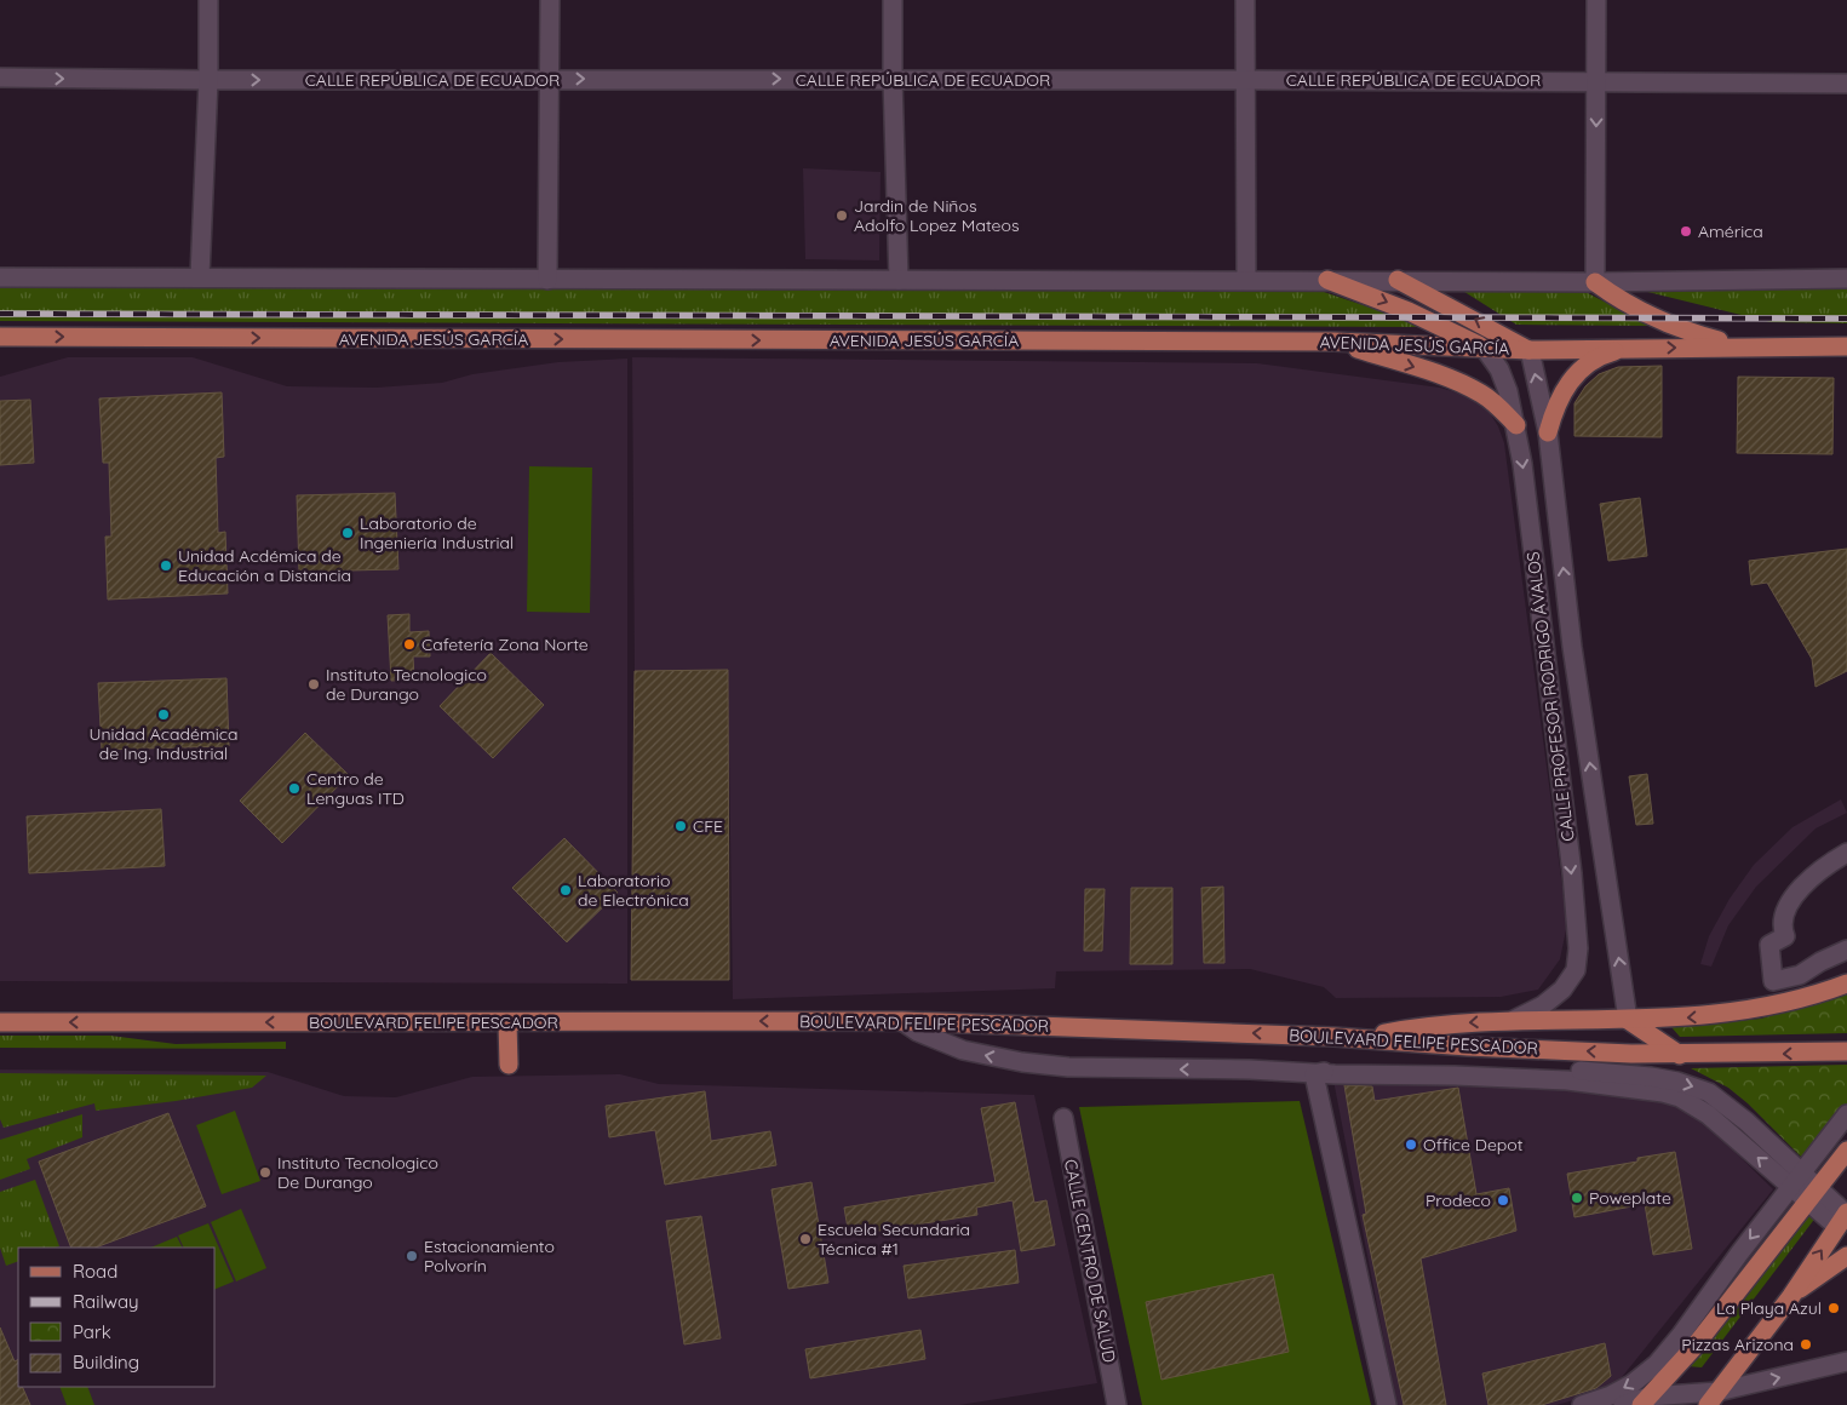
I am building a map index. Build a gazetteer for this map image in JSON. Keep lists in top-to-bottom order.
{
  "streets": {
    "main road": ["AVENIDA JESÚS GARCÍA", "BOULEVARD FELIPE PESCADOR"],
    "street": ["CALLE REPÚBLICA DE ECUADOR", "CALLE PROFESOR RODRIGO ÁVALOS", "CALLE CENTRO DE SALUD"]
  },
  "crossings": [
    ["AVENIDA JESÚS GARCÍA", "CALLE PROFESOR RODRIGO ÁVALOS"]
  ],
  "one_way": ["CALLE REPÚBLICA DE ECUADOR", "AVENIDA JESÚS GARCÍA", "BOULEVARD FELIPE PESCADOR"],
  "places": [
    "Jardin de Niños Adolfo Lopez Mateos",
    "América",
    "Laboratorio de Ingeniería Industrial",
    "Unidad Acdémica de Educación a Distancia",
    "Cafetería Zona Norte",
    "Instituto Tecnologico de Durango",
    "Unidad Académica de Ing. Industrial",
    "Centro de Lenguas ITD",
    "CFE",
    "Laboratorio de Electrónica",
    "Office Depot",
    "Instituto Tecnologico De Durango",
    "Poweplate",
    "Prodeco",
    "Escuela Secundaria Técnica #1",
    "Estacionamiento Polvorín",
    "La Playa Azul",
    "Pizzas Arizona"
  ],
  "legend": [
    "Road",
    "Railway",
    "Park",
    "Building"
  ]
}
